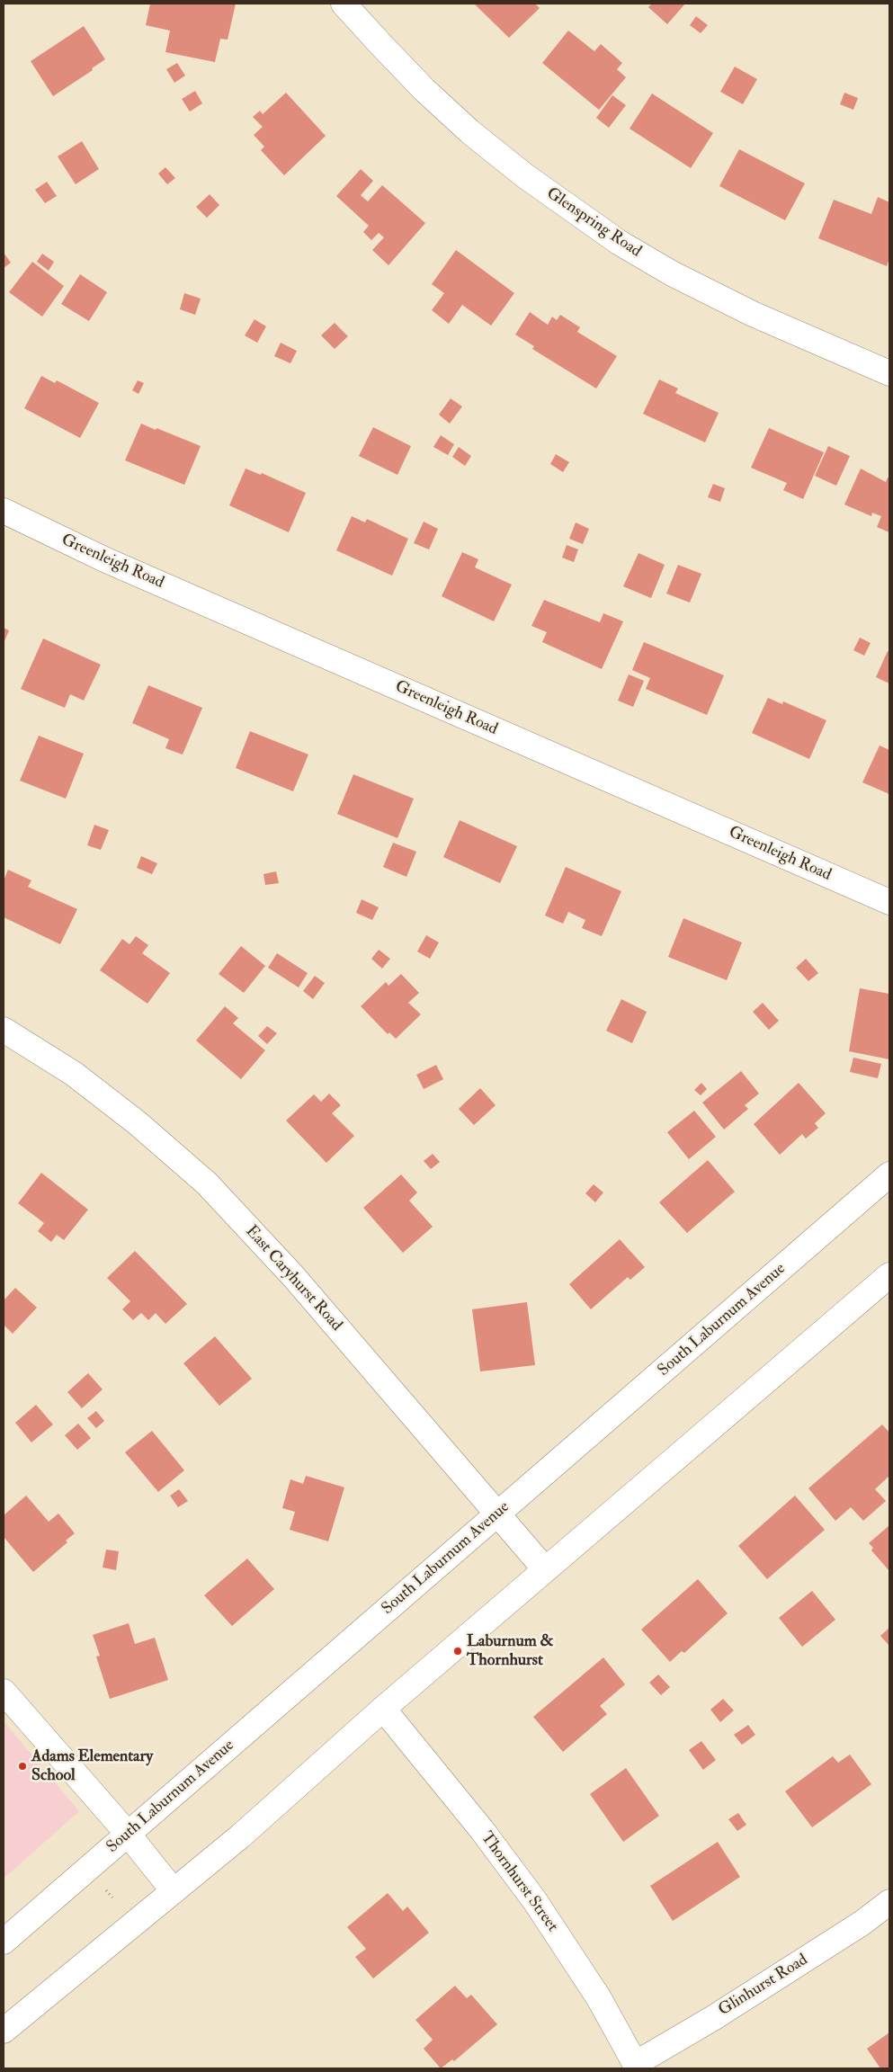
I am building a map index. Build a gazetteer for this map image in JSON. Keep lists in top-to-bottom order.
{
  "streets": {
    "street": [
      "Glenspring Road",
      "Greenleigh Road",
      "East Caryhurst Road",
      "South Laburnum Avenue",
      "Thornhurst Street",
      "Glinhurst Road"
    ]
  },
  "crossings": [
    ["East Caryhurst Road", "South Laburnum Avenue"],
    ["Thornhurst Street", "Glinhurst Road"]
  ],
  "places": ["Laburnum & Thornhurst", "Adams Elementary School"]
}
